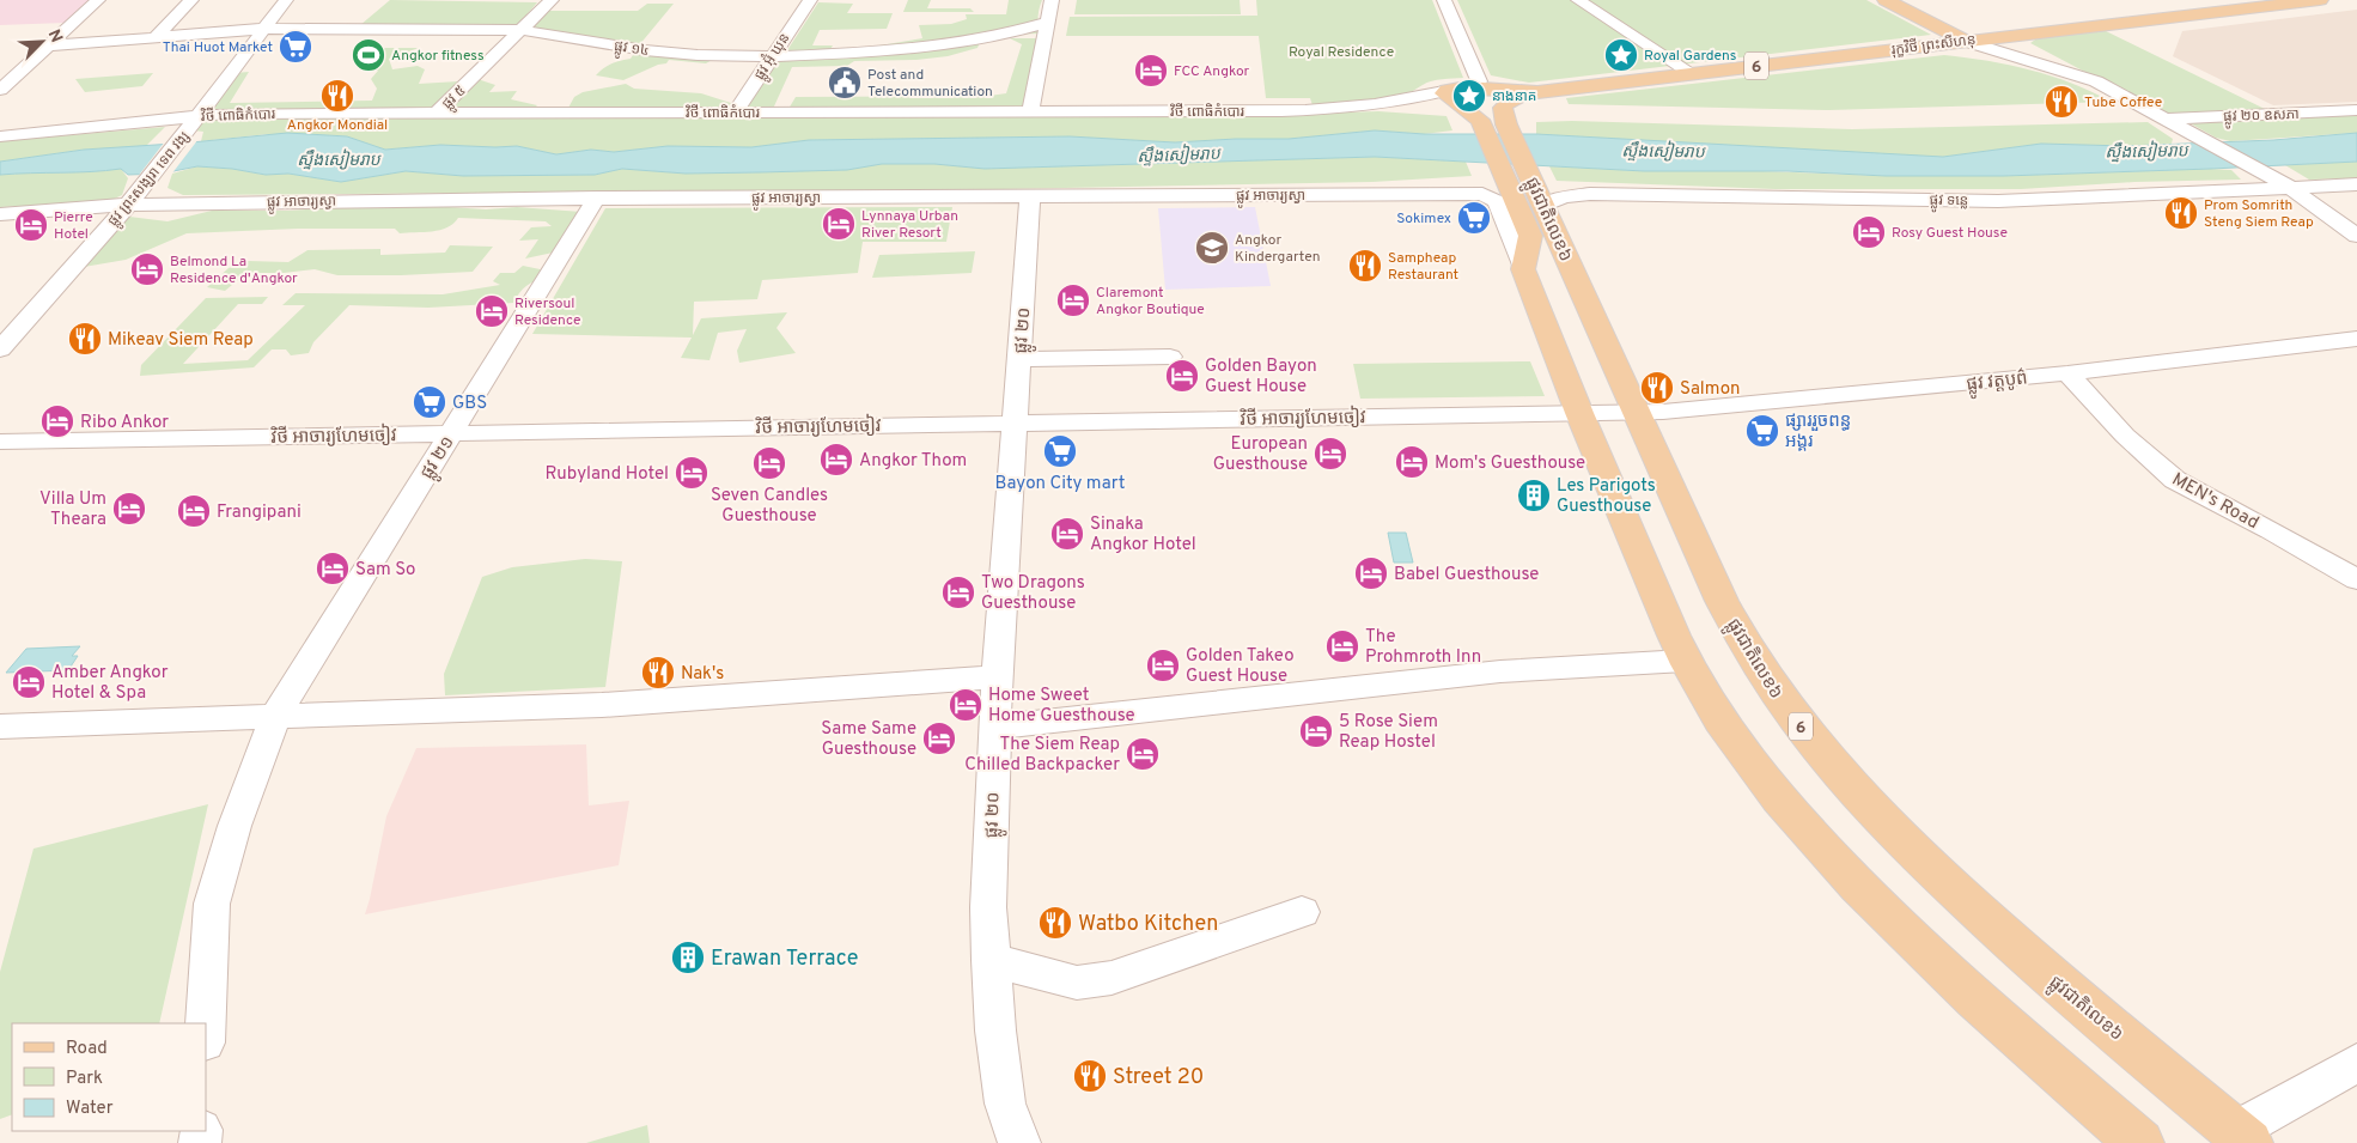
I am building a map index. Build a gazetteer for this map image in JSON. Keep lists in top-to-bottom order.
{
  "streets": {
    "main road": ["រុក្ខវិថី ព្រះសីហនុ", "6", "ផ្លូវជាតិលេខ៦"],
    "street": [
      "ផ្លូវ ១៤",
      "ផ្លូវ អ៊ុំ ឃុន",
      "ផ្លូវ ៥",
      "វិថី ពោធិកំបោរ",
      "ផ្លូវ ២០ ឧសភា",
      "ផ្លូវ ព្រះសង្ឃរា ទេព វង្ស",
      "ផ្លូវ អាចារ្យស្វា",
      "ផ្លូវ ទន្លេ",
      "ផ្លូវ ២០",
      "ផ្លូវ វត្តបូព៌",
      "វិថី អាចារ្យហែមចៀវ",
      "ផ្លូវ ២១",
      "MEN's Road"
    ]
  },
  "crossings": [
    ["រុក្ខវិថី ព្រះសីហនុ", "6"],
    ["ផ្លូវ ១៤", "ផ្លូវ អ៊ុំ ឃុន"],
    ["ផ្លូវ ១៤", "ផ្លូវ ៥"],
    ["ផ្លូវ ១៤", "ផ្លូវ ព្រះសង្ឃរា ទេព វង្ស"],
    ["ផ្លូវ អ៊ុំ ឃុន", "វិថី ពោធិកំបោរ"],
    ["6", "វិថី ពោធិកំបោរ"],
    ["6", "ផ្លូវជាតិលេខ៦"],
    ["ផ្លូវ ៥", "វិថី ពោធិកំបោរ"],
    ["វិថី ពោធិកំបោរ", "ផ្លូវ ព្រះសង្ឃរា ទេព វង្ស"],
    ["វិថី ពោធិកំបោរ", "ផ្លូវជាតិលេខ៦"],
    ["ផ្លូវ ព្រះសង្ឃរា ទេព វង្ស", "ផ្លូវ អាចារ្យស្វា"],
    ["ផ្លូវ អាចារ្យស្វា", "ផ្លូវជាតិលេខ៦"],
    ["ផ្លូវ អាចារ្យស្វា", "ផ្លូវ ២០"],
    ["ផ្លូវ អាចារ្យស្វា", "ផ្លូវ ២១"],
    ["ផ្លូវ ទន្លេ", "ផ្លូវជាតិលេខ៦"],
    ["ផ្លូវជាតិលេខ៦", "ផ្លូវ វត្តបូព៌"],
    ["ផ្លូវជាតិលេខ៦", "វិថី អាចារ្យហែមចៀវ"],
    ["ផ្លូវ ២០", "វិថី អាចារ្យហែមចៀវ"],
    ["ផ្លូវ វត្តបូព៌", "វិថី អាចារ្យហែមចៀវ"],
    ["ផ្លូវ វត្តបូព៌", "MEN's Road"],
    ["វិថី អាចារ្យហែមចៀវ", "ផ្លូវ ២១"]
  ],
  "water": ["ស្ទឹងសៀមរាប"],
  "parks": ["Royal Residence"],
  "places": {
    "supermarket": [
      "Thai Huot Market",
      "Sokimex",
      "GBS",
      "ផ្សាររួចពន្ធ អង្គរ",
      "Bayon City mart"
    ],
    "sports": ["Angkor fitness"],
    "place": ["Royal Gardens", "នាងនាគ"],
    "hotel": [
      "FCC Angkor",
      "Lynnaya Urban River Resort",
      "Pierre Hotel",
      "Rosy Guest House",
      "Belmond La Residence d'Angkor",
      "Claremont Angkor Boutique",
      "Riversoul Residence",
      "Golden Bayon Guest House",
      "Ribo Ankor",
      "European Guesthouse",
      "Angkor Thom",
      "Mom's Guesthouse",
      "Seven Candles Guesthouse",
      "Rubyland Hotel",
      "Villa Um Theara",
      "Frangipani",
      "Sinaka Angkor Hotel",
      "Sam So",
      "Babel Guesthouse",
      "Two Dragons Guesthouse",
      "The Prohmroth Inn",
      "Golden Takeo Guest House",
      "Amber Angkor Hotel & Spa",
      "Home Sweet Home Guesthouse",
      "5 Rose Siem Reap Hostel",
      "Same Same Guesthouse",
      "The Siem Reap Chilled Backpacker"
    ],
    "public building": ["Post and Telecommunication"],
    "restaurant": [
      "Angkor Mondial",
      "Tube Coffee",
      "Prom Somrith Steng Siem Reap",
      "Sampheap Restaurant",
      "Mikeav Siem Reap",
      "Salmon",
      "Nak's",
      "Watbo Kitchen",
      "Street 20"
    ],
    "school or university": ["Angkor Kindergarten"],
    "building": ["Les Parigots Guesthouse", "Erawan Terrace"]
  },
  "legend": ["Road", "Park", "Water"],
  "north": "top right"
}
